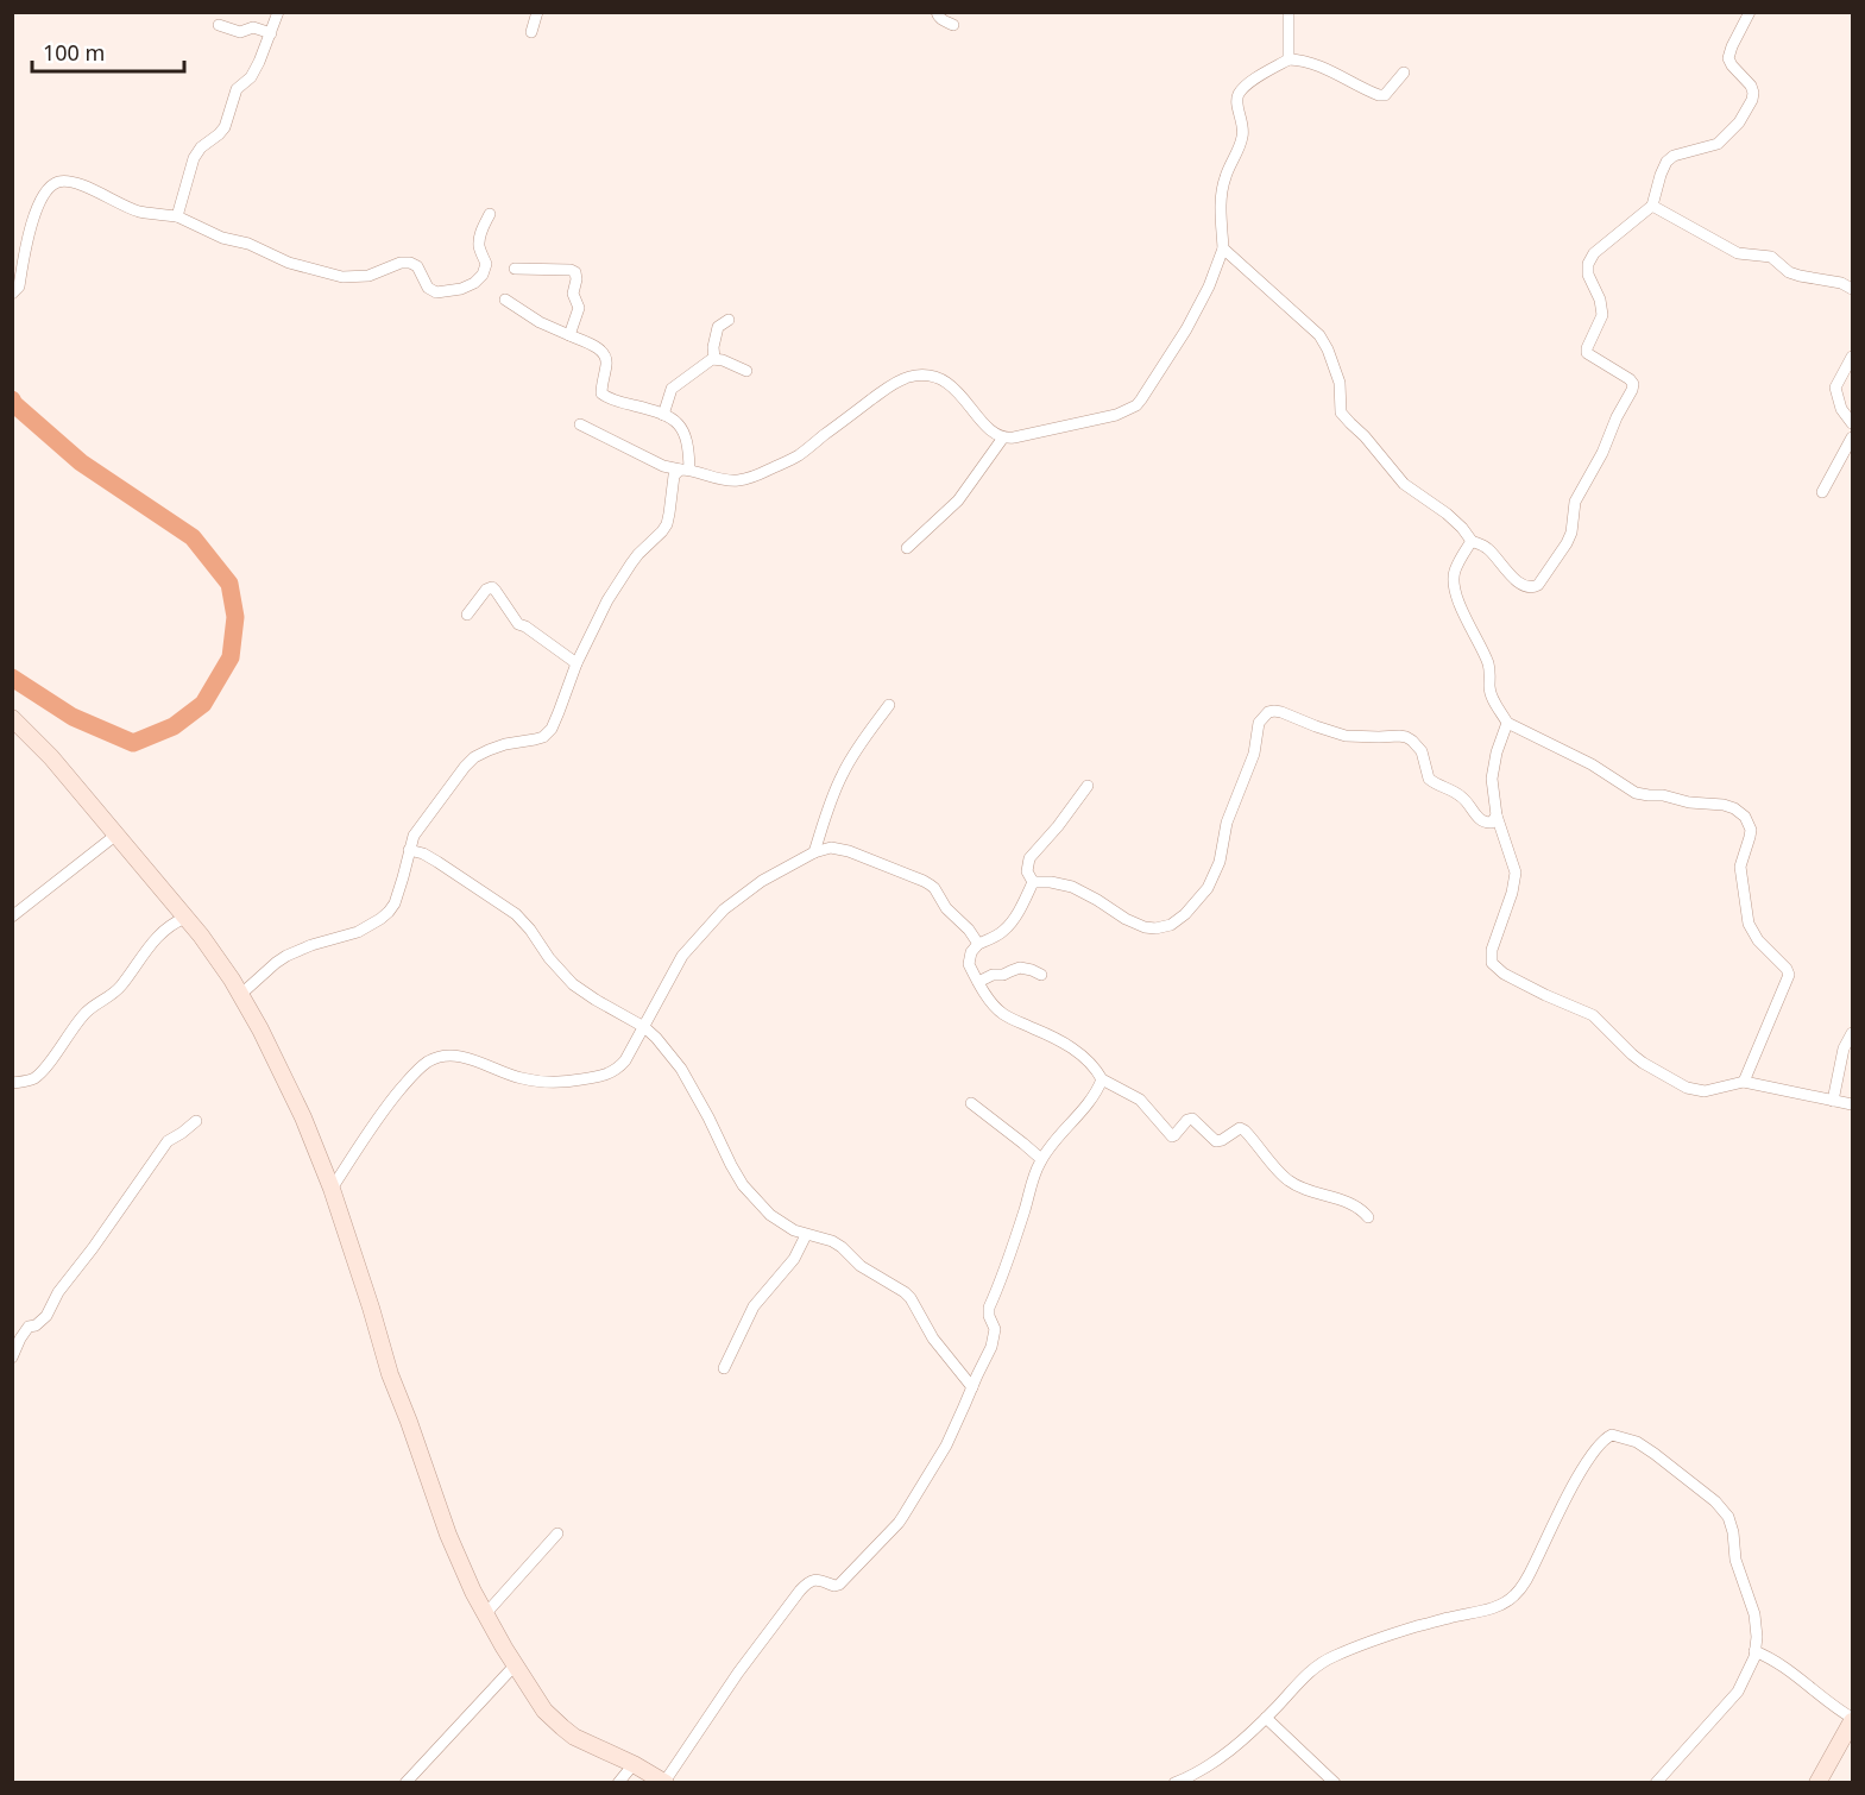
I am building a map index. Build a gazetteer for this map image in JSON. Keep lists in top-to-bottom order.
{
  "scale_bar": "100 m"
}
